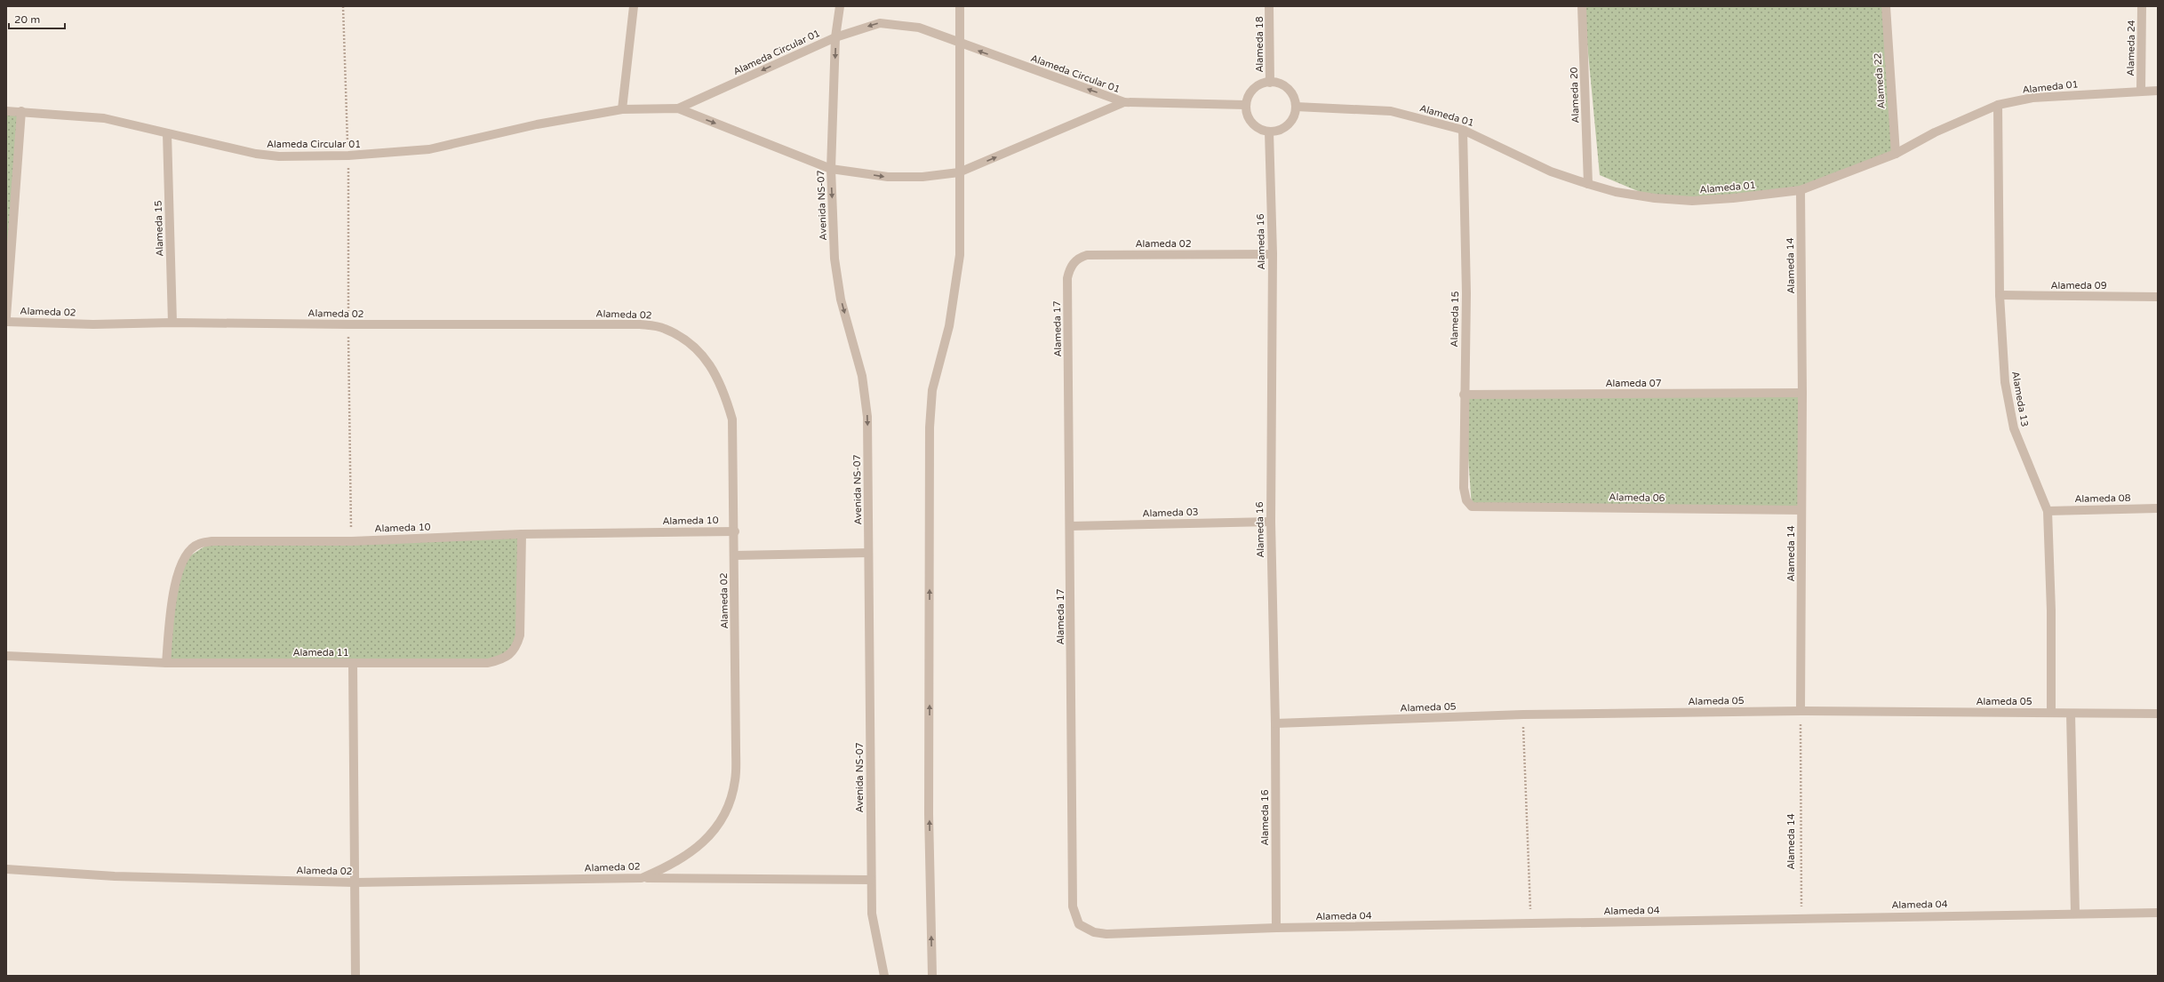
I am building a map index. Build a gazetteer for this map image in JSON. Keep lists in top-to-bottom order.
{
  "streets": {
    "street": [
      "Alameda 18",
      "Alameda 24",
      "Alameda Circular 01",
      "Alameda 22",
      "Alameda 01",
      "Alameda 20",
      "Avenida NS-07",
      "Alameda 15",
      "Alameda 16",
      "Alameda 02",
      "Alameda 14",
      "Alameda 09",
      "Alameda 17",
      "Alameda 07",
      "Alameda 13",
      "Alameda 06",
      "Alameda 08",
      "Alameda 03",
      "Alameda 10",
      "Alameda 11",
      "Alameda 05",
      "Alameda 04"
    ]
  },
  "crossings": [
    ["Alameda 18", "Alameda 01"],
    ["Alameda 18", "Alameda 16"],
    ["Alameda 24", "Alameda 01"],
    ["Alameda Circular 01", "Avenida NS-07"],
    ["Alameda Circular 01", "Alameda 15"],
    ["Alameda 22", "Alameda 01"],
    ["Alameda 01", "Alameda 20"],
    ["Alameda 01", "Alameda 15"],
    ["Alameda 01", "Alameda 16"],
    ["Alameda 01", "Alameda 14"],
    ["Alameda 01", "Alameda 13"],
    ["Alameda 15", "Alameda 02"],
    ["Alameda 15", "Alameda 07"],
    ["Alameda 15", "Alameda 06"],
    ["Alameda 16", "Alameda 02"],
    ["Alameda 16", "Alameda 03"],
    ["Alameda 16", "Alameda 05"],
    ["Alameda 16", "Alameda 04"],
    ["Alameda 02", "Alameda 17"],
    ["Alameda 02", "Alameda 10"],
    ["Alameda 14", "Alameda 07"],
    ["Alameda 14", "Alameda 06"],
    ["Alameda 14", "Alameda 05"],
    ["Alameda 14", "Alameda 04"],
    ["Alameda 09", "Alameda 13"],
    ["Alameda 17", "Alameda 03"],
    ["Alameda 17", "Alameda 04"],
    ["Alameda 13", "Alameda 08"],
    ["Alameda 13", "Alameda 05"],
    ["Alameda 10", "Alameda 11"]
  ],
  "scale_bar": "20 m"
}
